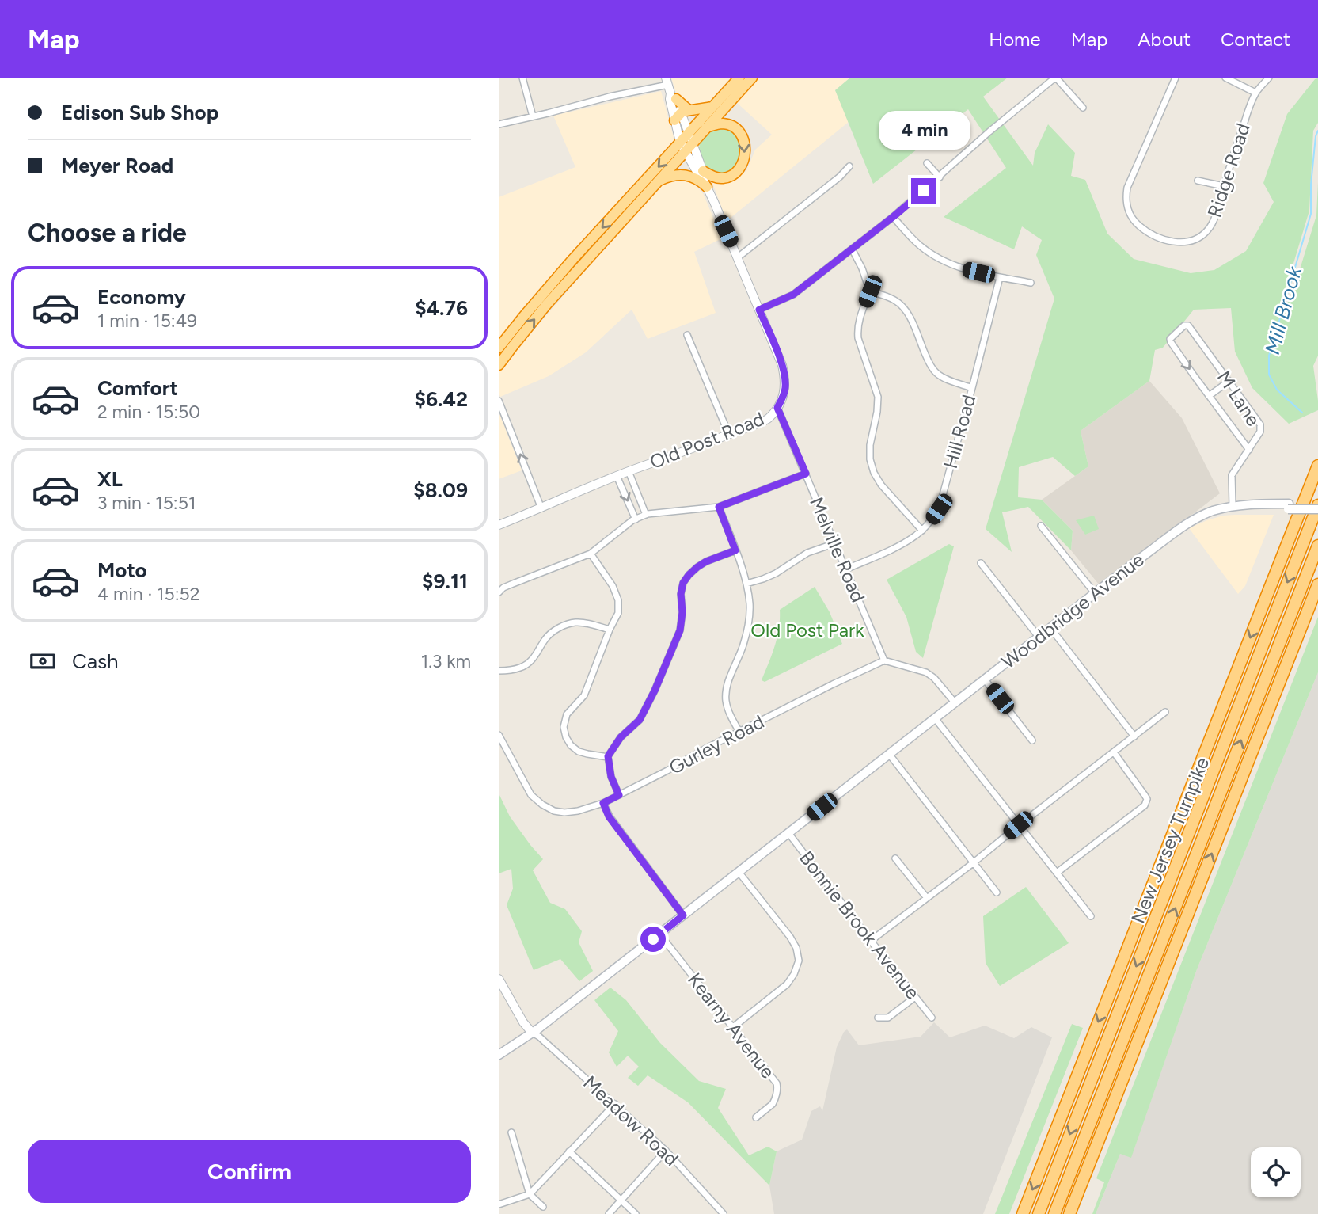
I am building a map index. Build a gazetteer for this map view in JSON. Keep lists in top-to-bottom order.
{
  "streets": {
    "highway": ["New Jersey Turnpike"],
    "main road": ["Woodbridge Avenue"],
    "street": [
      "Ridge Road",
      "M Lane",
      "Hill Road",
      "Old Post Road",
      "Melville Road",
      "Gurley Road",
      "Bonnie Brook Avenue",
      "Kearny Avenue",
      "Meadow Road"
    ]
  },
  "crossings": [
    ["M Lane", "Woodbridge Avenue"],
    ["Hill Road", "Melville Road"],
    ["Old Post Road", "Melville Road"],
    ["Melville Road", "Gurley Road"],
    ["Woodbridge Avenue", "New Jersey Turnpike"],
    ["Woodbridge Avenue", "Bonnie Brook Avenue"],
    ["Woodbridge Avenue", "Kearny Avenue"],
    ["Woodbridge Avenue", "Meadow Road"]
  ],
  "water": ["Mill Brook"],
  "parks": ["Old Post Park"],
  "page": {
    "header": "Map",
    "nav": [
      "Home",
      "Map",
      "About",
      "Contact"
    ],
    "banner": ["Edison Sub Shop", "Meyer Road"],
    "bubble": "4 min",
    "heading": "Choose a ride",
    "list": [
      {
        "name": "Economy",
        "note": "1 min · 15:49",
        "value": "$4.76"
      },
      {
        "name": "Comfort",
        "note": "2 min · 15:50",
        "value": "$6.42"
      },
      {
        "name": "XL",
        "note": "3 min · 15:51",
        "value": "$8.09"
      },
      {
        "name": "Moto",
        "note": "4 min · 15:52",
        "value": "$9.11"
      }
    ],
    "pay": ["Cash", "1.3 km"],
    "buttons": "Confirm"
  }
}
